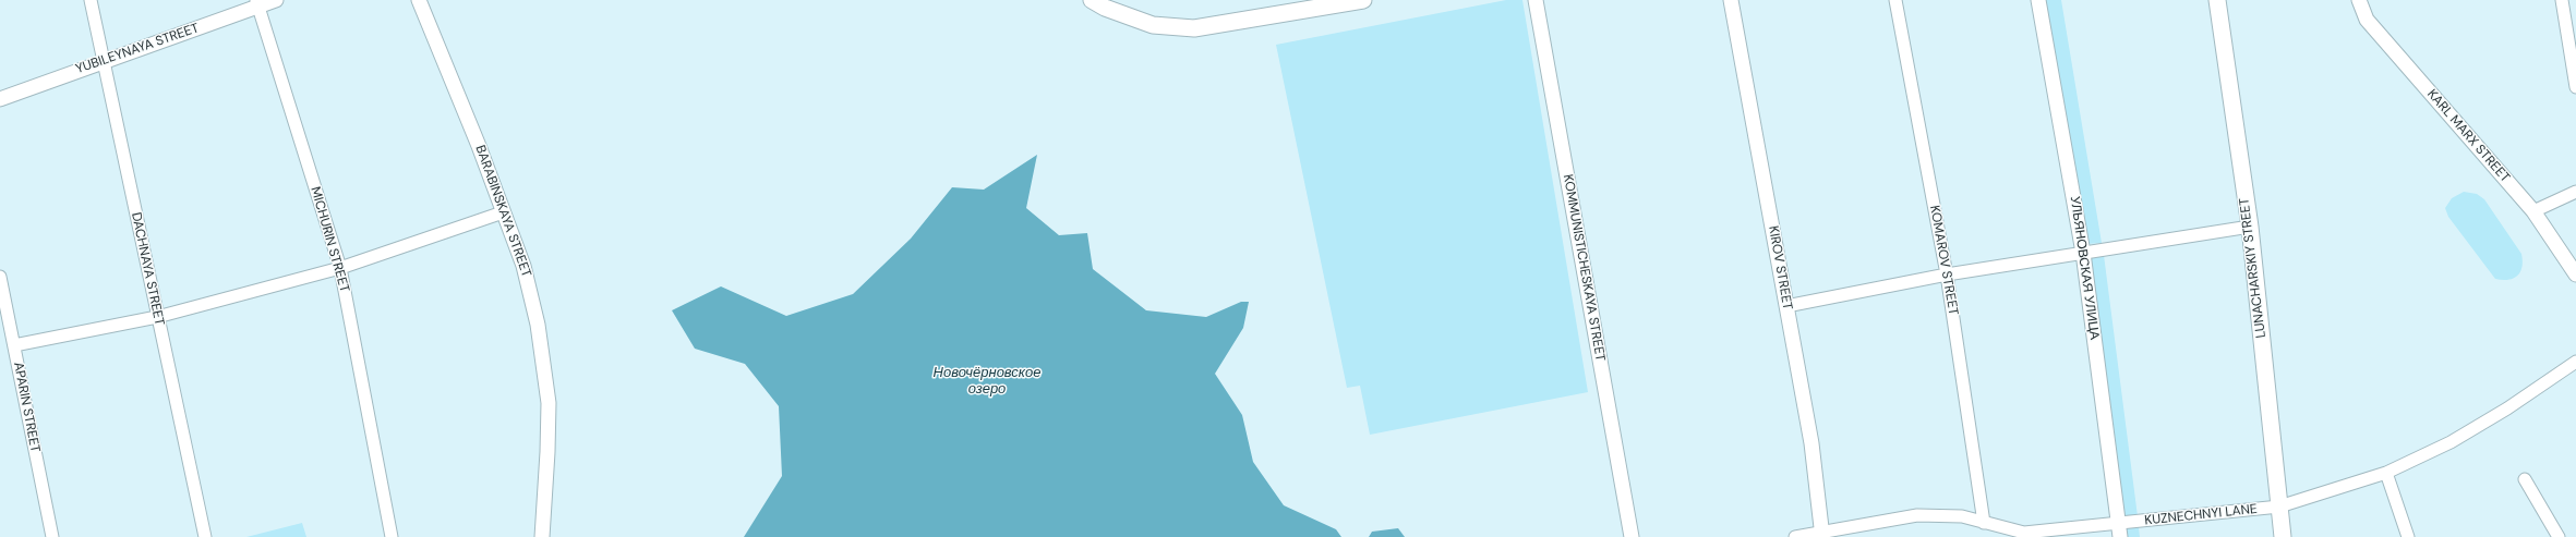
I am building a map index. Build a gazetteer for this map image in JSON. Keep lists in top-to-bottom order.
{
  "streets": {
    "main road": ["LUNACHARSKIY STREET"],
    "street": [
      "YUBILEYNAYA STREET",
      "KARL MARX STREET",
      "BARABINSKAYA STREET",
      "MICHURIN STREET",
      "KOMAROV STREET",
      "KOMMUNISTICHESKAYA STREET",
      "KIROV STREET",
      "УЛЬЯНОВСКАЯ УЛИЦА",
      "DACHNAYA STREET",
      "APARIN STREET",
      "KUZNECHNYI LANE"
    ]
  },
  "crossings": [
    ["YUBILEYNAYA STREET", "MICHURIN STREET"],
    ["YUBILEYNAYA STREET", "DACHNAYA STREET"],
    ["KOMAROV STREET", "KUZNECHNYI LANE"],
    ["KIROV STREET", "KUZNECHNYI LANE"],
    ["УЛЬЯНОВСКАЯ УЛИЦА", "KUZNECHNYI LANE"],
    ["LUNACHARSKIY STREET", "KUZNECHNYI LANE"]
  ],
  "water": ["Новочёрновское озеро"]
}
